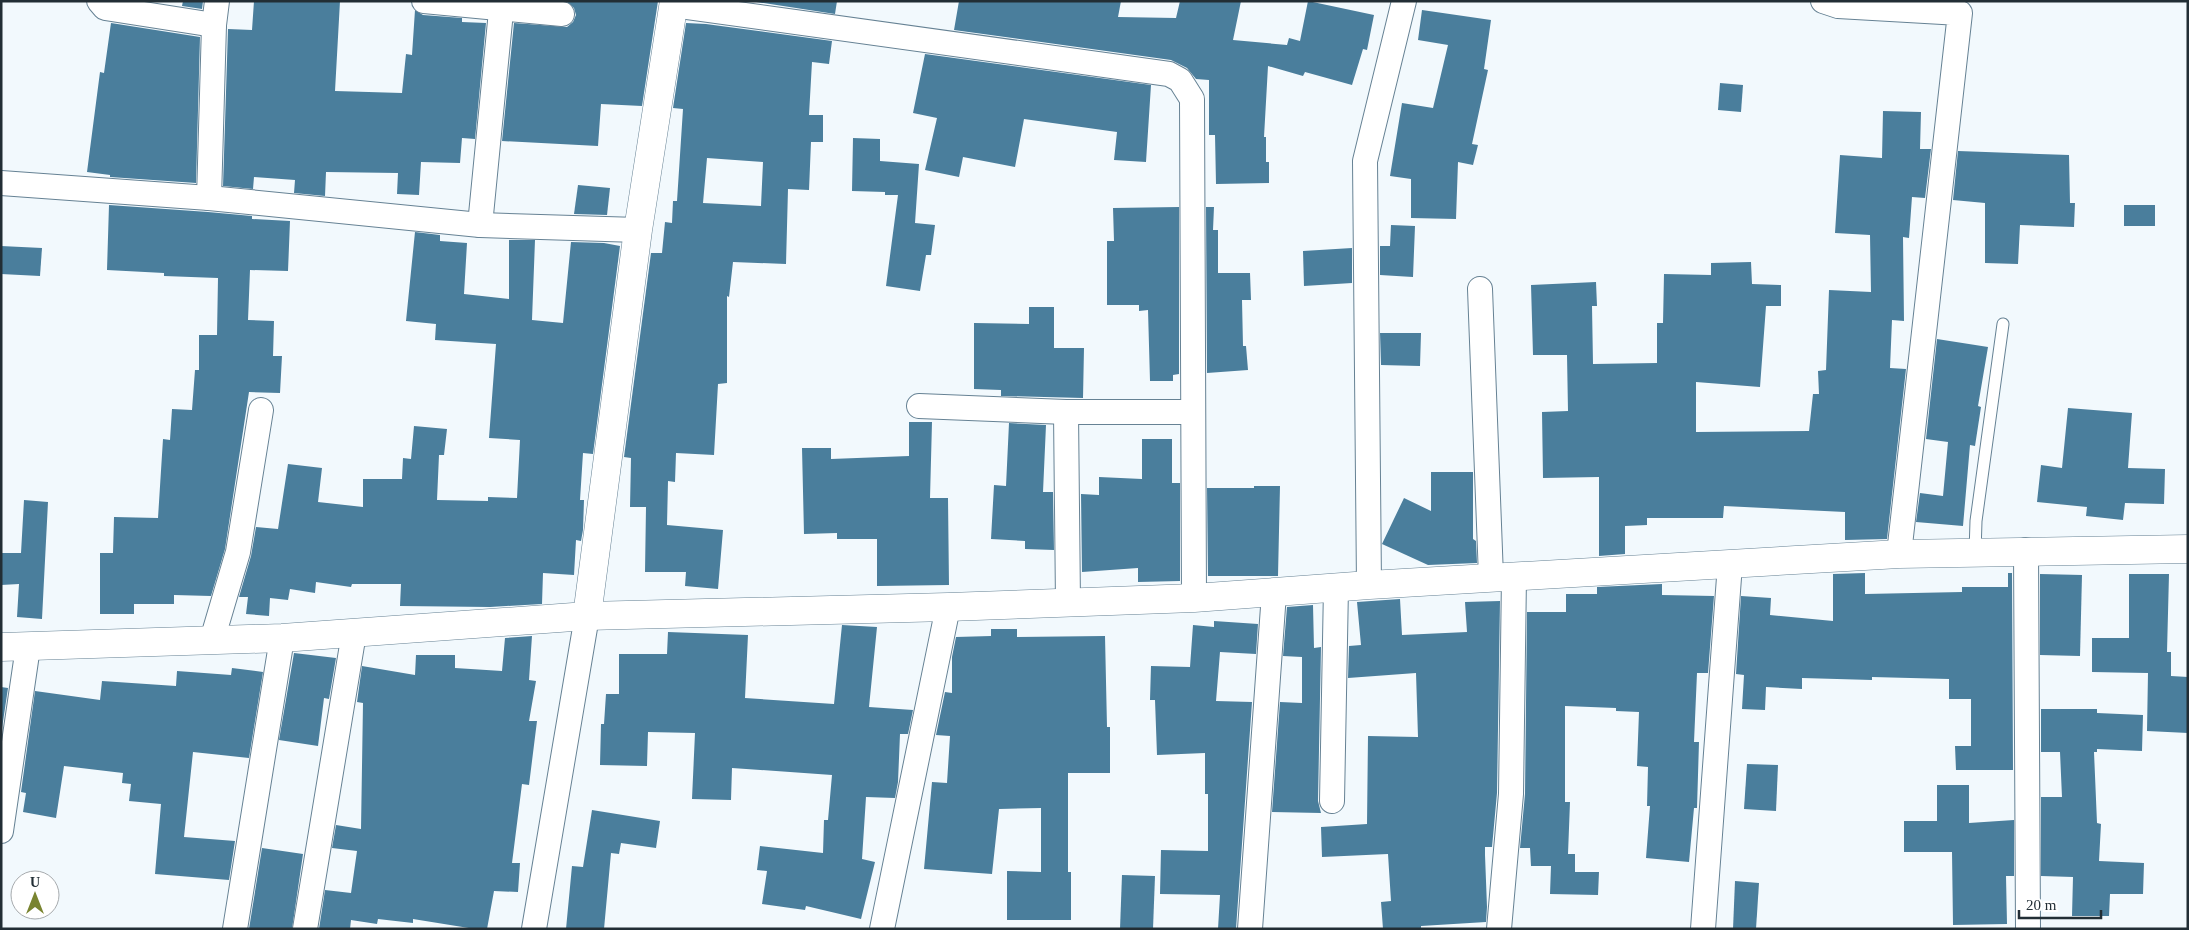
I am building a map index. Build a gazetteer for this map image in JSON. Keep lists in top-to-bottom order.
{
  "scale_bar": "20 m",
  "north": "top"
}
